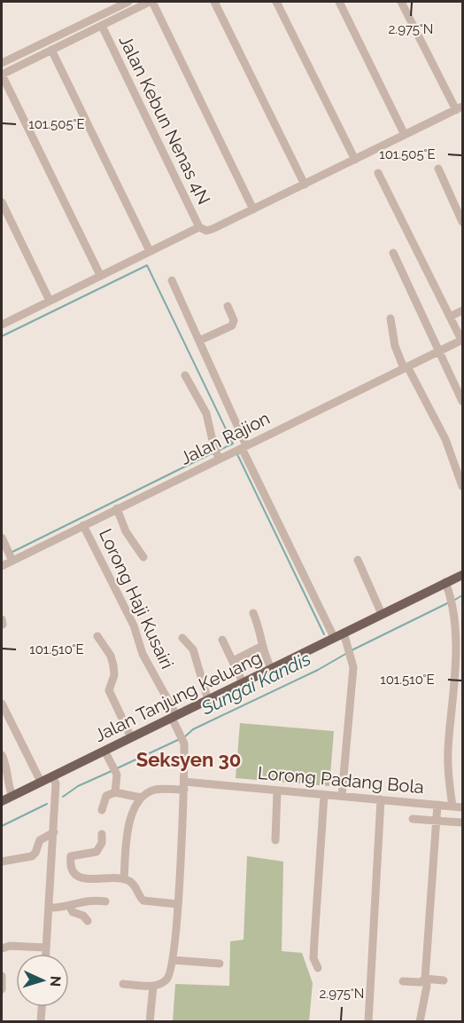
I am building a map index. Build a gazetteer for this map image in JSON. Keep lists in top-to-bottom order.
{
  "streets": {
    "main road": ["Jalan Tanjung Keluang"],
    "street": [
      "Jalan Kebun Nenas 4N",
      "Jalan Rajion",
      "Lorong Haji Kusairi",
      "Lorong Padang Bola"
    ]
  },
  "crossings": [
    ["Jalan Rajion", "Lorong Haji Kusairi"],
    ["Lorong Haji Kusairi", "Jalan Tanjung Keluang"],
    ["Lorong Haji Kusairi", "Lorong Padang Bola"]
  ],
  "districts": ["Seksyen 30"],
  "water": ["Sungai Kandis"],
  "north": "right",
  "coordinates": ["2.975°N", "101.505°E", "101.510°E"]
}
